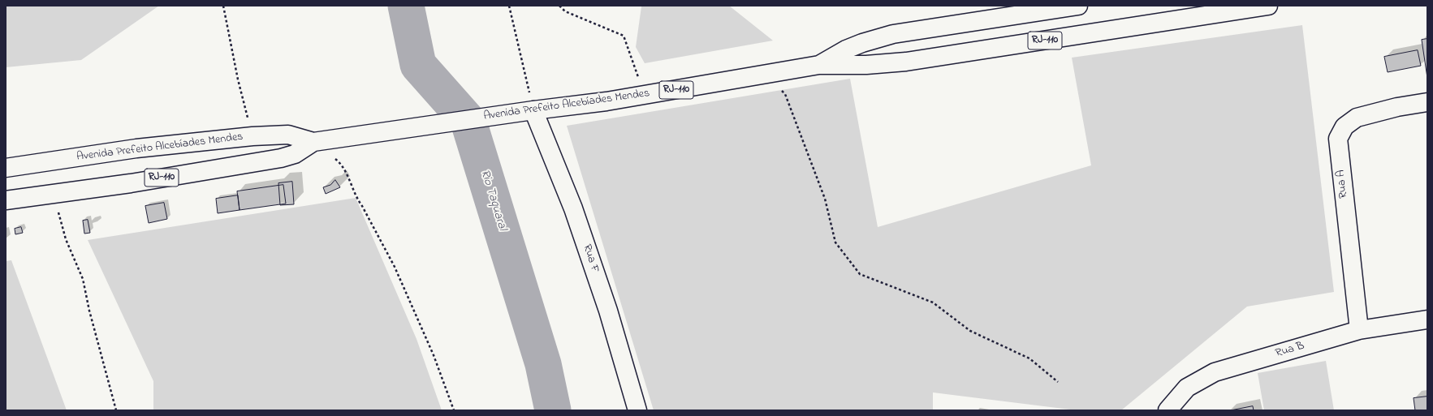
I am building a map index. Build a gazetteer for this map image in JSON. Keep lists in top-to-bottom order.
{
  "streets": {
    "main road": [
      "RJ-110",
      "Avenida Prefeito Alcebíades Mendes",
      "Rua A",
      "Rua F",
      "Rua B"
    ]
  },
  "crossings": [
    ["Avenida Prefeito Alcebíades Mendes", "Rua F"],
    ["Rua A", "Rua B"]
  ],
  "water": ["Rio Taquaral"]
}
